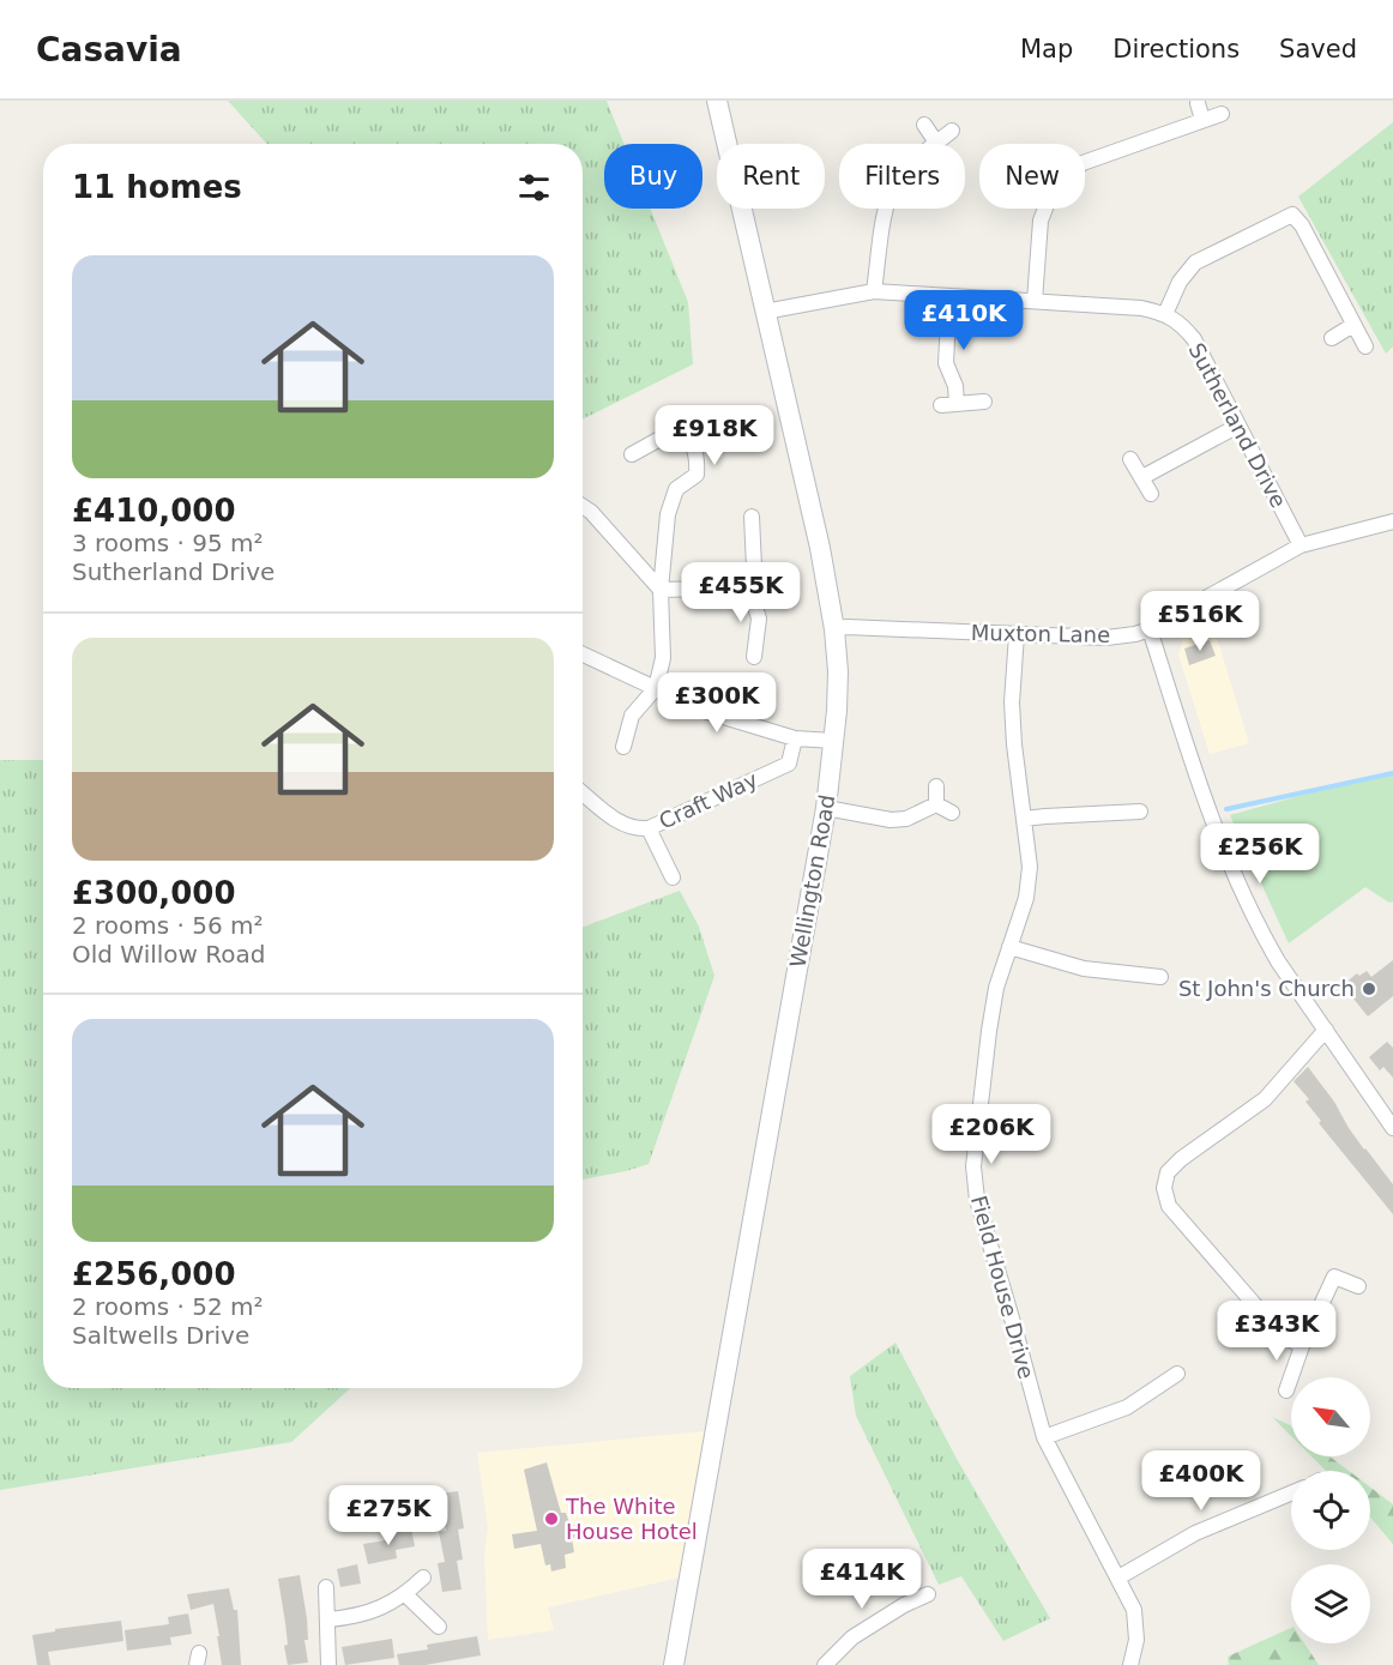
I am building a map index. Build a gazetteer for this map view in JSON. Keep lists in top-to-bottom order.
{
  "streets": {
    "street": [
      "Sutherland Drive",
      "Muxton Lane",
      "Craft Way",
      "Wellington Road",
      "Field House Drive"
    ]
  },
  "crossings": [
    ["Sutherland Drive", "Muxton Lane"],
    ["Muxton Lane", "Wellington Road"],
    ["Muxton Lane", "Field House Drive"]
  ],
  "places": ["St John's Church", "The White House Hotel"],
  "north": "top left",
  "page": {
    "header": "Casavia",
    "nav": ["Map", "Directions", "Saved"],
    "chip": [
      "Buy",
      "Rent",
      "Filters",
      "New"
    ],
    "heading": "11 homes",
    "list": [
      {
        "name": "£410,000",
        "note": "3 rooms · 95 m² · Sutherland Drive"
      },
      {
        "name": "£300,000",
        "note": "2 rooms · 56 m² · Old Willow Road"
      },
      {
        "name": "£256,000",
        "note": "2 rooms · 52 m² · Saltwells Drive"
      }
    ],
    "price": [
      "£410K",
      "£918K",
      "£455K",
      "£516K",
      "£300K",
      "£256K",
      "£206K",
      "£343K",
      "£400K",
      "£275K",
      "£414K"
    ]
  }
}
